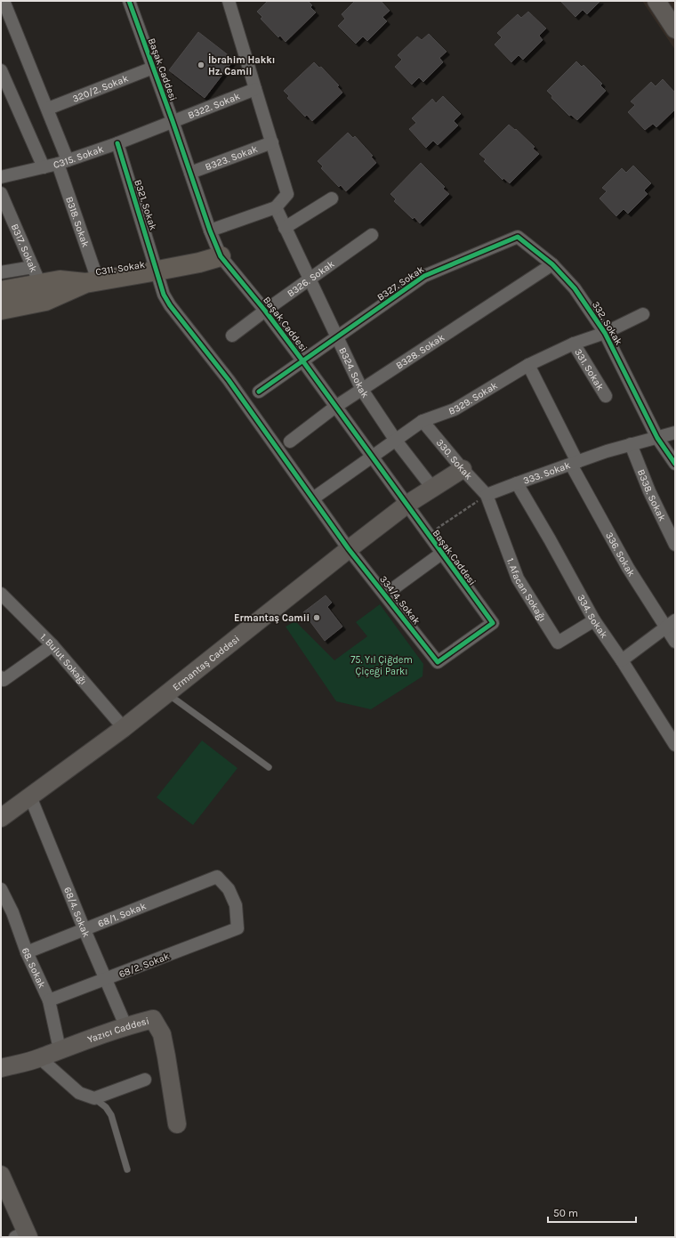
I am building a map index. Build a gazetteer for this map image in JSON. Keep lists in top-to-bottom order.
{
  "streets": {
    "main road": ["C311. Sokak", "Ermantaş Caddesi", "Yazıcı Caddesi"],
    "street": [
      "Başak Caddesi",
      "320/2. Sokak",
      "B322. Sokak",
      "C315. Sokak",
      "B323. Sokak",
      "B321. Sokak",
      "B318. Sokak",
      "B317. Sokak",
      "B326. Sokak",
      "B327. Sokak",
      "332. Sokak",
      "B328. Sokak",
      "331. Sokak",
      "B324. Sokak",
      "B329. Sokak",
      "330. Sokak",
      "333. Sokak",
      "B338. Sokak",
      "336. Sokak",
      "1. Afacan Sokağı",
      "334/4. Sokak",
      "334. Sokak",
      "1. Bulut Sokağı",
      "68/4. Sokak",
      "68/1. Sokak",
      "68/2. Sokak",
      "68. Sokak"
    ]
  },
  "crossings": [
    ["Başak Caddesi", "320/2. Sokak"],
    ["Başak Caddesi", "B322. Sokak"],
    ["Başak Caddesi", "C315. Sokak"],
    ["Başak Caddesi", "B323. Sokak"],
    ["Başak Caddesi", "C311. Sokak"],
    ["Başak Caddesi", "B326. Sokak"],
    ["Başak Caddesi", "B327. Sokak"],
    ["Başak Caddesi", "B328. Sokak"],
    ["Başak Caddesi", "B329. Sokak"],
    ["Başak Caddesi", "334/4. Sokak"],
    ["Başak Caddesi", "Ermantaş Caddesi"],
    ["320/2. Sokak", "B318. Sokak"],
    ["B322. Sokak", "C315. Sokak"],
    ["C315. Sokak", "B321. Sokak"],
    ["C315. Sokak", "B318. Sokak"],
    ["B321. Sokak", "C311. Sokak"],
    ["B321. Sokak", "B329. Sokak"],
    ["B321. Sokak", "334/4. Sokak"],
    ["B318. Sokak", "C311. Sokak"],
    ["B326. Sokak", "B324. Sokak"],
    ["B327. Sokak", "332. Sokak"],
    ["B327. Sokak", "B324. Sokak"],
    ["332. Sokak", "B328. Sokak"],
    ["332. Sokak", "B329. Sokak"],
    ["332. Sokak", "333. Sokak"],
    ["B328. Sokak", "B324. Sokak"],
    ["331. Sokak", "B329. Sokak"],
    ["B324. Sokak", "B329. Sokak"],
    ["B324. Sokak", "Ermantaş Caddesi"],
    ["B329. Sokak", "330. Sokak"],
    ["B329. Sokak", "336. Sokak"],
    ["B329. Sokak", "334/4. Sokak"],
    ["330. Sokak", "333. Sokak"],
    ["330. Sokak", "1. Afacan Sokağı"],
    ["330. Sokak", "Ermantaş Caddesi"],
    ["333. Sokak", "B338. Sokak"],
    ["333. Sokak", "336. Sokak"],
    ["333. Sokak", "1. Afacan Sokağı"],
    ["333. Sokak", "334. Sokak"],
    ["1. Afacan Sokağı", "334. Sokak"],
    ["334/4. Sokak", "Ermantaş Caddesi"],
    ["1. Bulut Sokağı", "Ermantaş Caddesi"],
    ["Ermantaş Caddesi", "68/4. Sokak"],
    ["68/4. Sokak", "68/1. Sokak"],
    ["68/4. Sokak", "68/2. Sokak"],
    ["68/4. Sokak", "Yazıcı Caddesi"],
    ["68/1. Sokak", "68/2. Sokak"],
    ["68/1. Sokak", "68. Sokak"],
    ["68/2. Sokak", "68. Sokak"],
    ["68. Sokak", "Yazıcı Caddesi"]
  ],
  "parks": ["75. Yıl Çiğdem Çiçeği Parkı"],
  "places": ["İbrahim Hakkı Hz. Camii", "Ermantaş Camii"],
  "scale_bar": "50 m"
}
